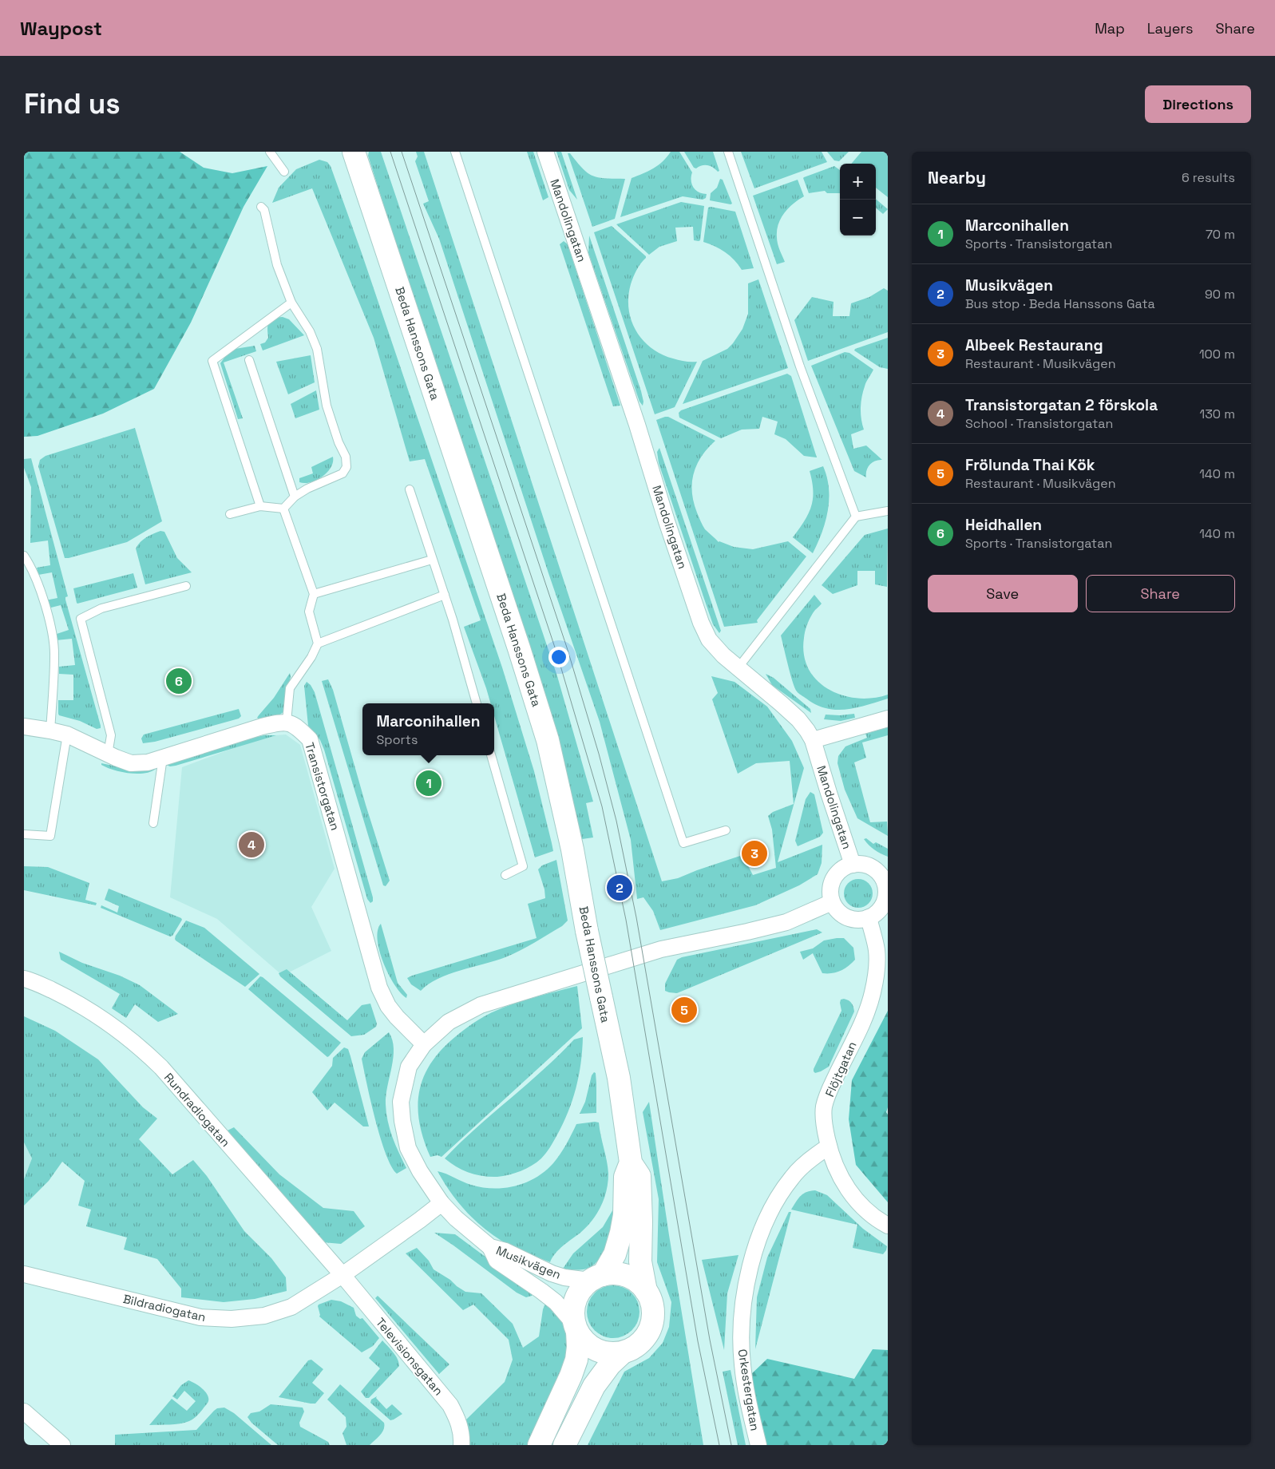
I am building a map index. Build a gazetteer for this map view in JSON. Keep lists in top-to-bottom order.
{
  "streets": {
    "street": [
      "Mandolingatan",
      "Beda Hanssons Gata",
      "Transistorgatan",
      "Flöjtgatan",
      "Rundradiogatan",
      "Musikvägen",
      "Bildradiogatan",
      "Televisionsgatan",
      "Orkestergatan"
    ]
  },
  "crossings": [
    ["Mandolingatan", "Flöjtgatan"],
    ["Mandolingatan", "Musikvägen"],
    ["Beda Hanssons Gata", "Musikvägen"],
    ["Transistorgatan", "Musikvägen"],
    ["Flöjtgatan", "Musikvägen"],
    ["Flöjtgatan", "Orkestergatan"],
    ["Rundradiogatan", "Bildradiogatan"],
    ["Rundradiogatan", "Televisionsgatan"],
    ["Musikvägen", "Bildradiogatan"],
    ["Bildradiogatan", "Televisionsgatan"]
  ],
  "page": {
    "header": "Waypost",
    "nav": ["Map", "Layers", "Share"],
    "buttons": [
      "Directions",
      ["Save", "Share"]
    ],
    "title": "Find us",
    "heading": ["Nearby", "6 results"],
    "map_buttons": ["+", "−"],
    "list": [
      {
        "mark": "1",
        "name": "Marconihallen",
        "note": "Sports · Transistorgatan",
        "value": "70 m"
      },
      {
        "mark": "2",
        "name": "Musikvägen",
        "note": "Bus stop · Beda Hanssons Gata",
        "value": "90 m"
      },
      {
        "mark": "3",
        "name": "Albeek Restaurang",
        "note": "Restaurant · Musikvägen",
        "value": "100 m"
      },
      {
        "mark": "4",
        "name": "Transistorgatan 2 förskola",
        "note": "School · Transistorgatan",
        "value": "130 m"
      },
      {
        "mark": "5",
        "name": "Frölunda Thai Kök",
        "note": "Restaurant · Musikvägen",
        "value": "140 m"
      },
      {
        "mark": "6",
        "name": "Heidhallen",
        "note": "Sports · Transistorgatan",
        "value": "140 m"
      }
    ],
    "pins": [
      "6",
      "1",
      "4",
      "3",
      "2",
      "5"
    ],
    "popup": ["Marconihallen", "Sports"]
  }
}
